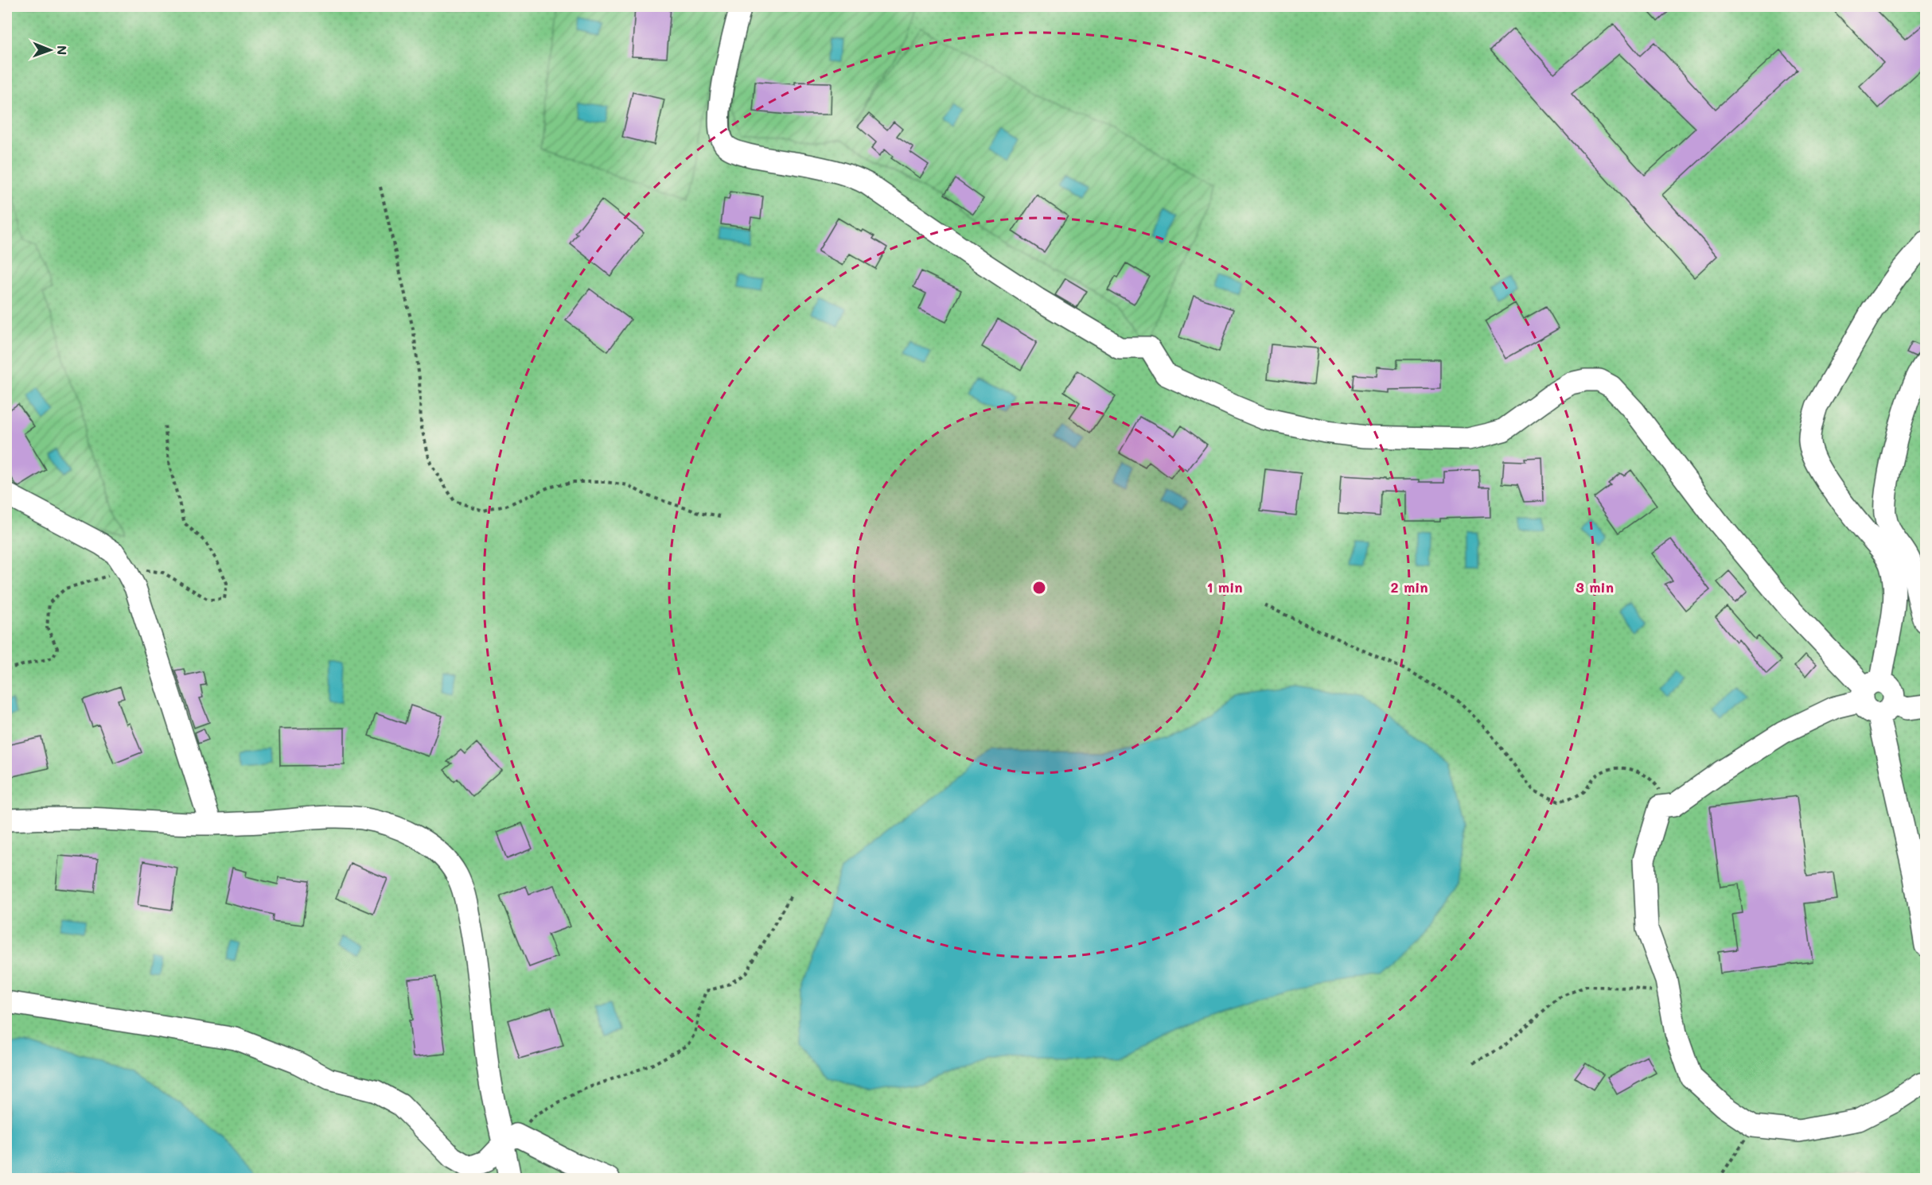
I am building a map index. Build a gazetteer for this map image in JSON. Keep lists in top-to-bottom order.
{
  "north": "right",
  "rings": ["1 min", "2 min", "3 min"]
}
